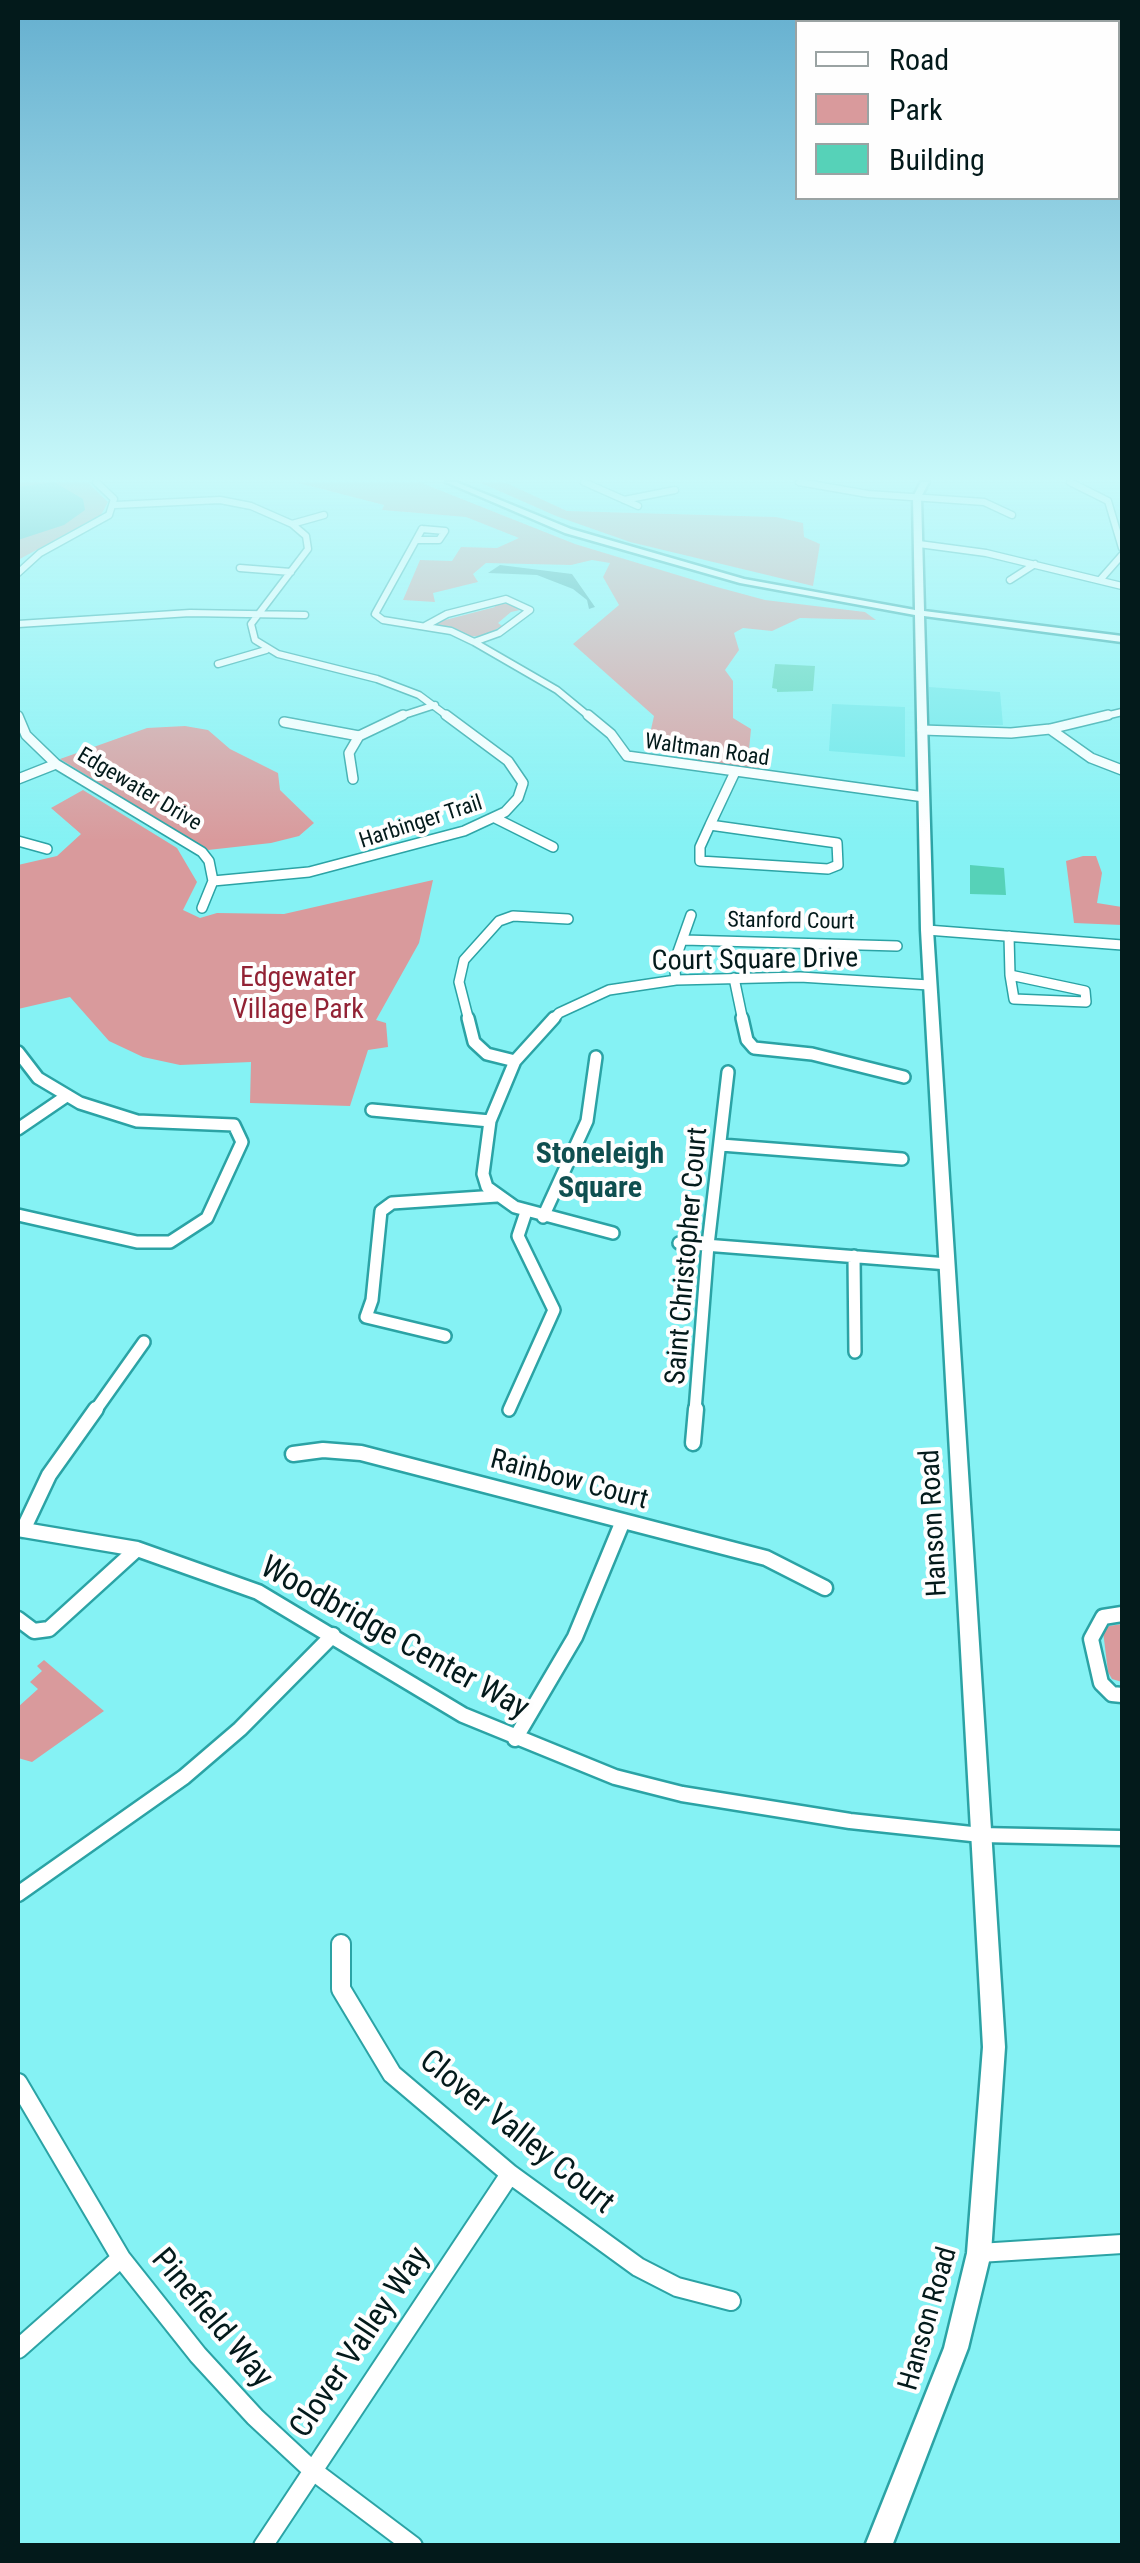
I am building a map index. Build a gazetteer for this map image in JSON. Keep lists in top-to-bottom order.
{
  "streets": {
    "street": [
      "Waltman Road",
      "Edgewater Drive",
      "Harbinger Trail",
      "Stanford Court",
      "Court Square Drive",
      "Saint Christopher Court",
      "Rainbow Court",
      "Hanson Road",
      "Woodbridge Center Way",
      "Clover Valley Court",
      "Pinefield Way",
      "Clover Valley Way"
    ]
  },
  "crossings": [
    ["Waltman Road", "Hanson Road"],
    ["Edgewater Drive", "Harbinger Trail"],
    ["Stanford Court", "Court Square Drive"],
    ["Court Square Drive", "Hanson Road"],
    ["Hanson Road", "Woodbridge Center Way"],
    ["Clover Valley Court", "Clover Valley Way"],
    ["Pinefield Way", "Clover Valley Way"]
  ],
  "districts": ["Stoneleigh Square"],
  "parks": ["Edgewater Village Park"],
  "legend": ["Road", "Park", "Building"]
}
